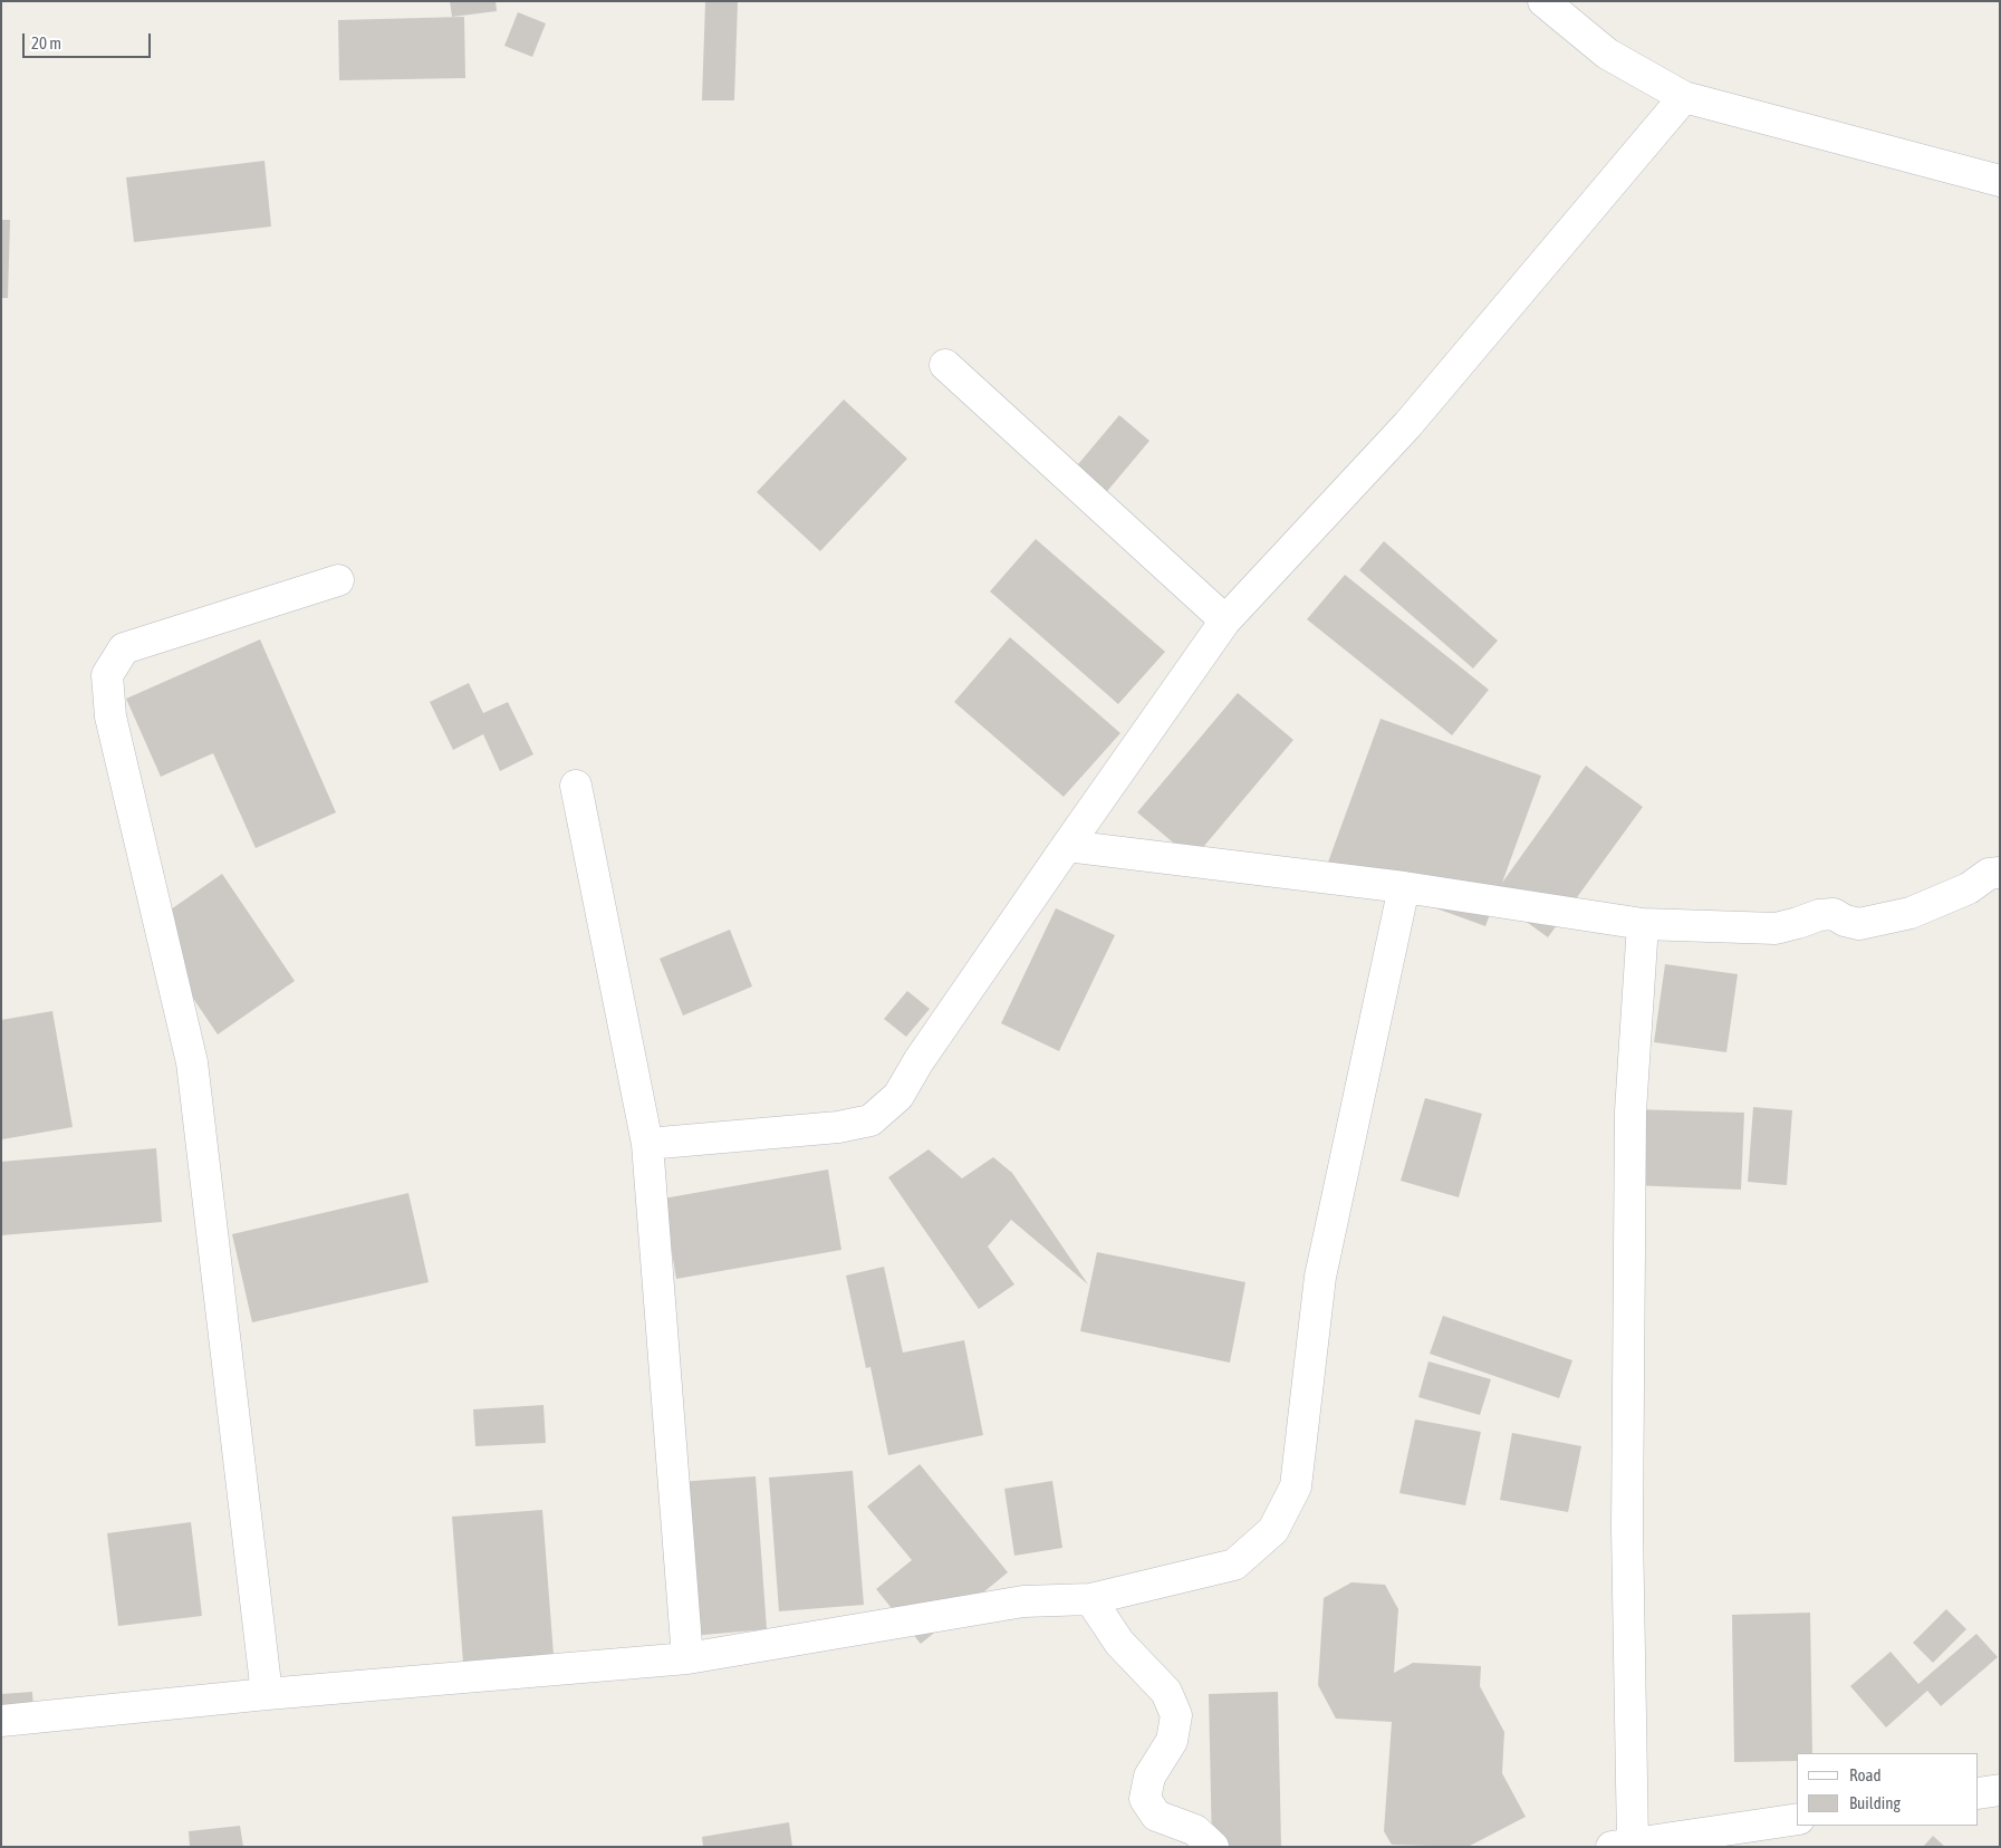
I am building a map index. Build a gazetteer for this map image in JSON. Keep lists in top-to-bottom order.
{
  "legend": ["Road", "Building"],
  "scale_bar": "20 m"
}
